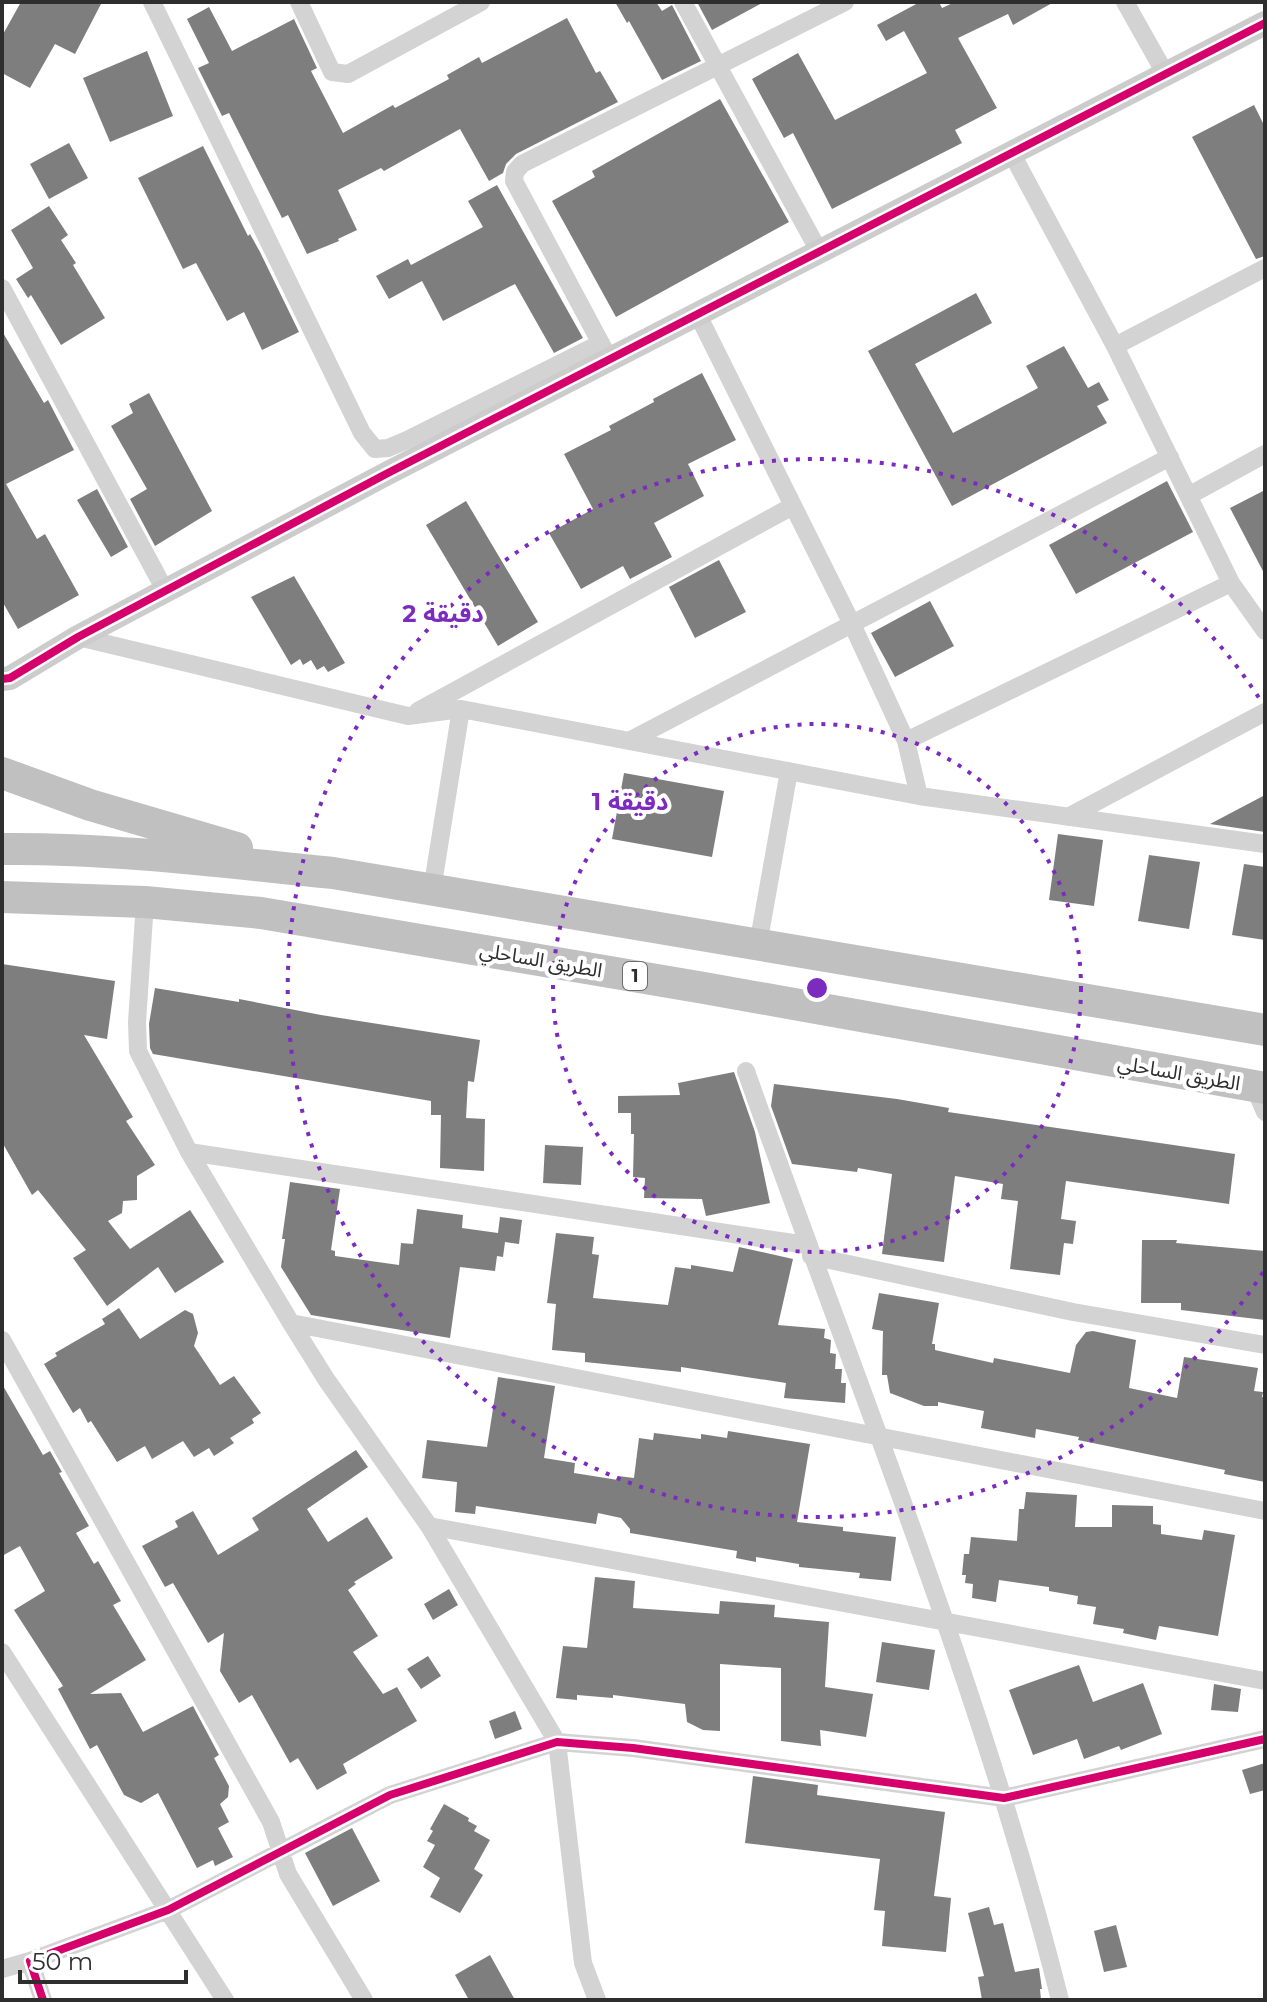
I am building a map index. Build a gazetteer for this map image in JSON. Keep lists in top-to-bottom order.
{
  "streets": {
    "highway": ["الطريق الساحلي", "1"]
  },
  "scale_bar": "50 m",
  "rings": ["2 دقيقة", "1 دقيقة"]
}
